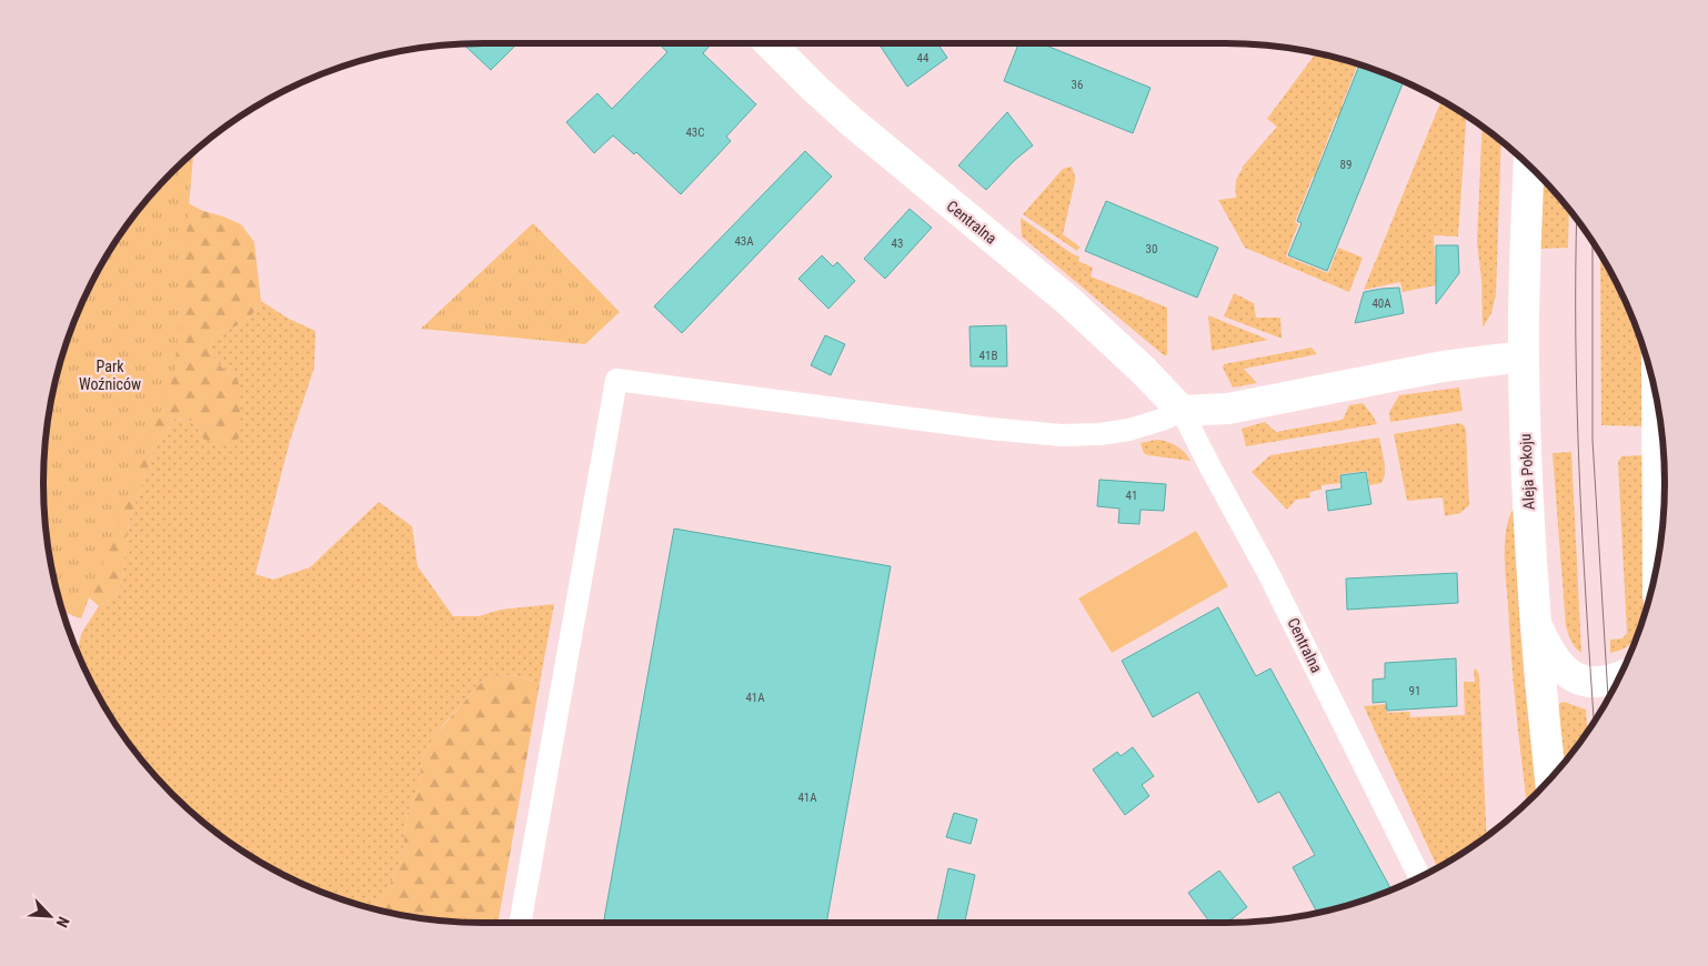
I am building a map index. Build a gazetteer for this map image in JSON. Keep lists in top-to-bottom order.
{
  "streets": {
    "main road": ["Centralna", "Aleja Pokoju"]
  },
  "parks": ["Park Woźniców"],
  "house_numbers": [
    "44",
    "36",
    "43C",
    "89",
    "43A",
    "43",
    "30",
    "40A",
    "41B",
    "41",
    "91",
    "41A",
    "41A"
  ],
  "north": "bottom right"
}
